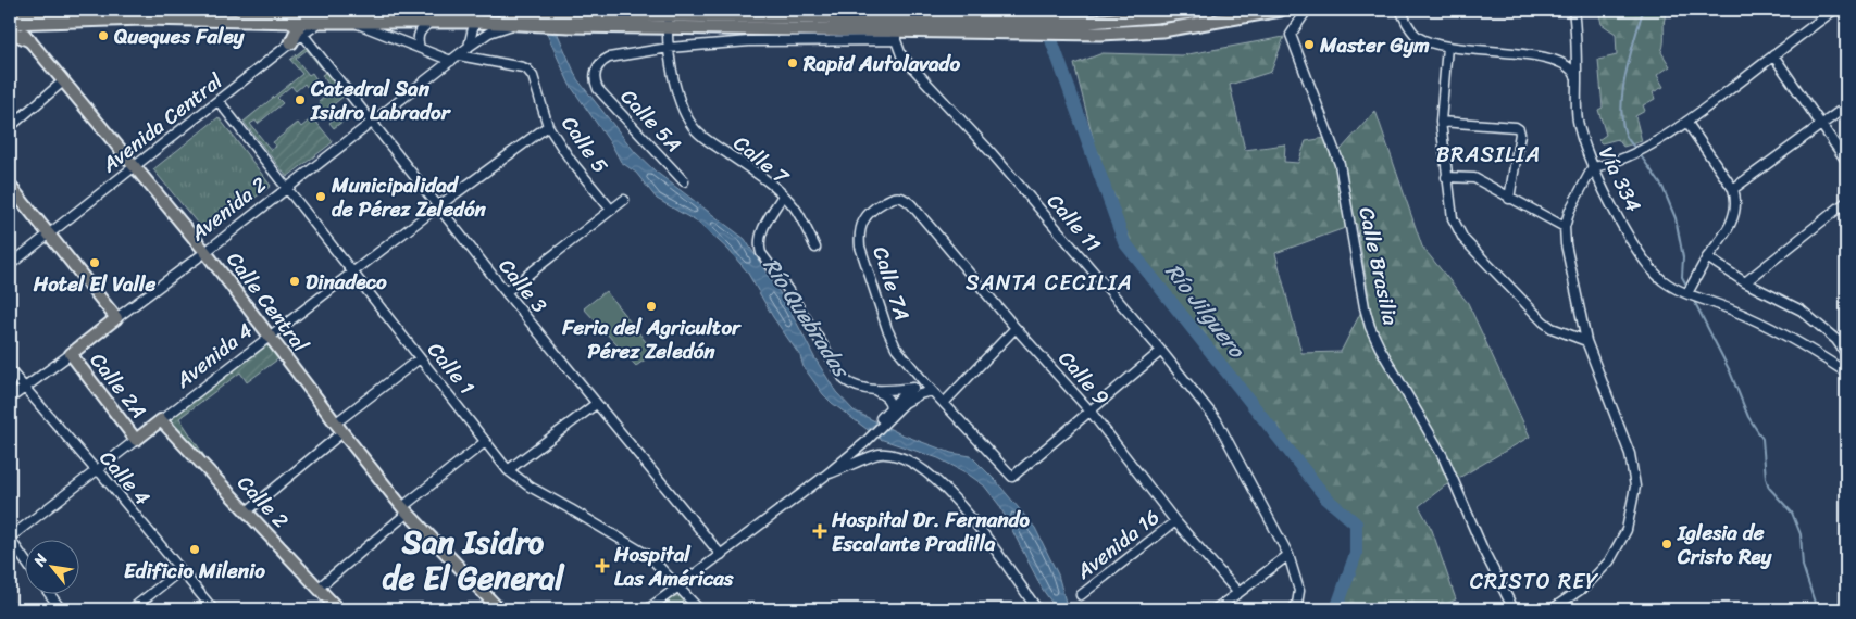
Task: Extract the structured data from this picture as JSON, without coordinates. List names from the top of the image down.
{
  "streets": {
    "main road": [
      "Avenida 2",
      "Calle Central",
      "Avenida 4",
      "Calle 2A",
      "Calle 2"
    ],
    "street": [
      "Calle 5A",
      "Avenida Central",
      "Calle 5",
      "Calle 7",
      "Vía 334",
      "Calle 11",
      "Calle Brasilia",
      "Calle 7A",
      "Calle 3",
      "Calle 1",
      "Calle 9",
      "Calle 4",
      "Avenida 16"
    ]
  },
  "crossings": [
    ["Calle 5A", "Calle 7"],
    ["Avenida Central", "Calle 3"],
    ["Avenida Central", "Calle Central"],
    ["Avenida Central", "Calle 1"],
    ["Calle 5", "Avenida 2"],
    ["Calle 5", "Avenida 4"],
    ["Avenida 2", "Calle 3"],
    ["Avenida 2", "Calle Central"],
    ["Avenida 2", "Calle 1"],
    ["Avenida 2", "Calle 2A"],
    ["Avenida 2", "Calle 4"],
    ["Calle 7A", "Calle 9"],
    ["Calle 3", "Avenida 4"],
    ["Calle Central", "Avenida 4"],
    ["Avenida 4", "Calle 1"],
    ["Avenida 4", "Calle 2A"],
    ["Avenida 4", "Calle 4"],
    ["Avenida 4", "Calle 2"],
    ["Calle 9", "Avenida 16"]
  ],
  "districts": [
    "BRASILIA",
    "SANTA CECILIA",
    "San Isidro de El General",
    "CRISTO REY"
  ],
  "water": ["Río Jilguero", "Río Quebradas"],
  "places": {
    "other": [
      "Queques Faley",
      "Master Gym",
      "Rapid Autolavado",
      "Catedral San Isidro Labrador",
      "Municipalidad de Pérez Zeledón",
      "Hotel El Valle",
      "Dinadeco",
      "Feria del Agricultor Pérez Zeledón",
      "Iglesia de Cristo Rey",
      "Edificio Milenio"
    ],
    "health": ["Hospital Dr. Fernando Escalante Pradilla", "Hospital Las Américas"]
  },
  "north": "top left"
}
